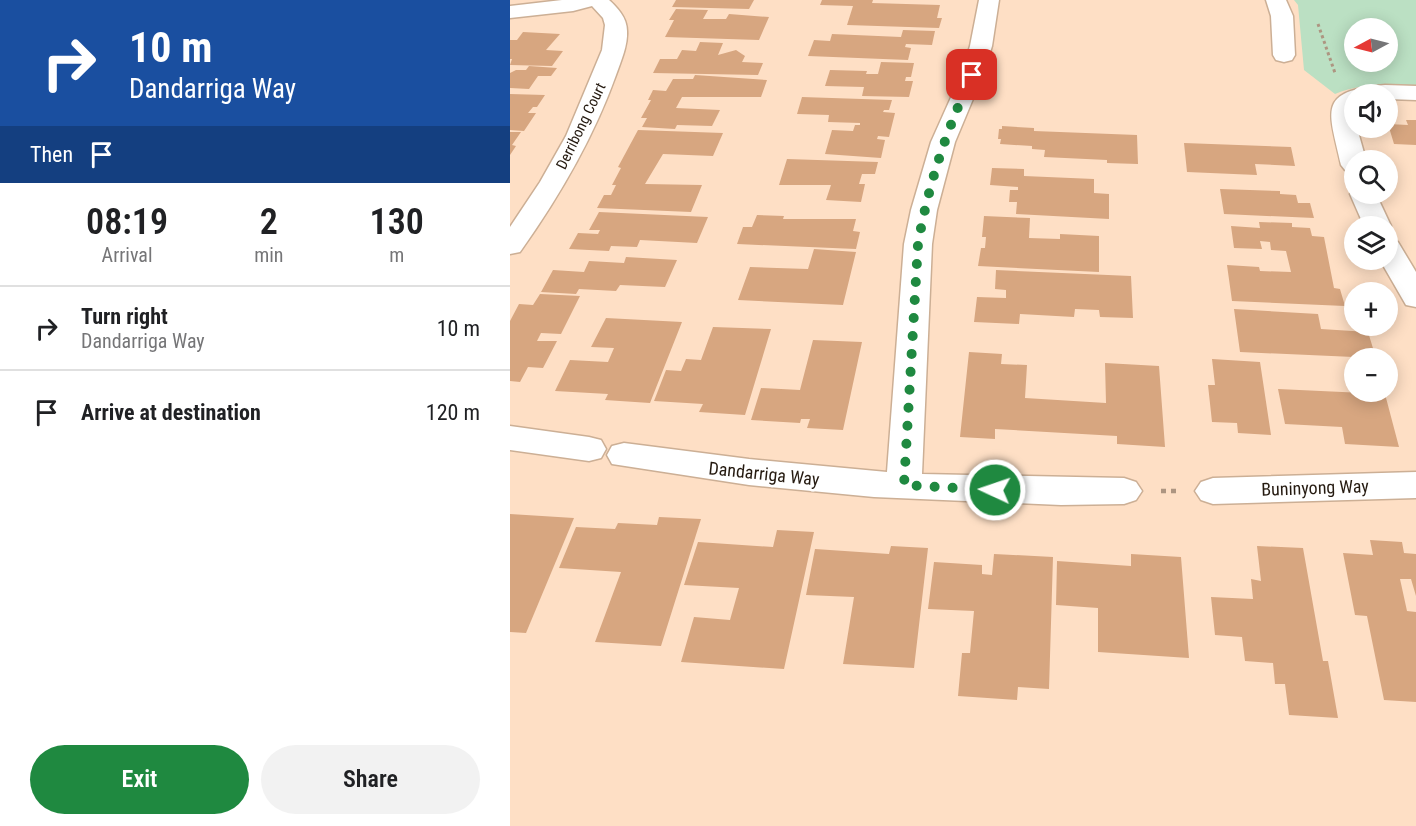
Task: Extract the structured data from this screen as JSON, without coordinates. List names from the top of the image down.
{
  "streets": {
    "street": ["Derribong Court", "Dandarriga Way", "Buninyong Way"]
  },
  "north": "left",
  "page": {
    "turn": ["10 m", "Dandarriga Way"],
    "map_buttons": ["+", "−"],
    "then": "Then",
    "eta": [
      "08:19",
      "Arrival",
      "2",
      "min",
      "130",
      "m"
    ],
    "list": [
      {
        "name": "Turn right",
        "note": "Dandarriga Way",
        "value": "10 m"
      },
      {
        "name": "Arrive at destination",
        "value": "120 m"
      }
    ],
    "buttons": ["Exit", "Share"]
  }
}
